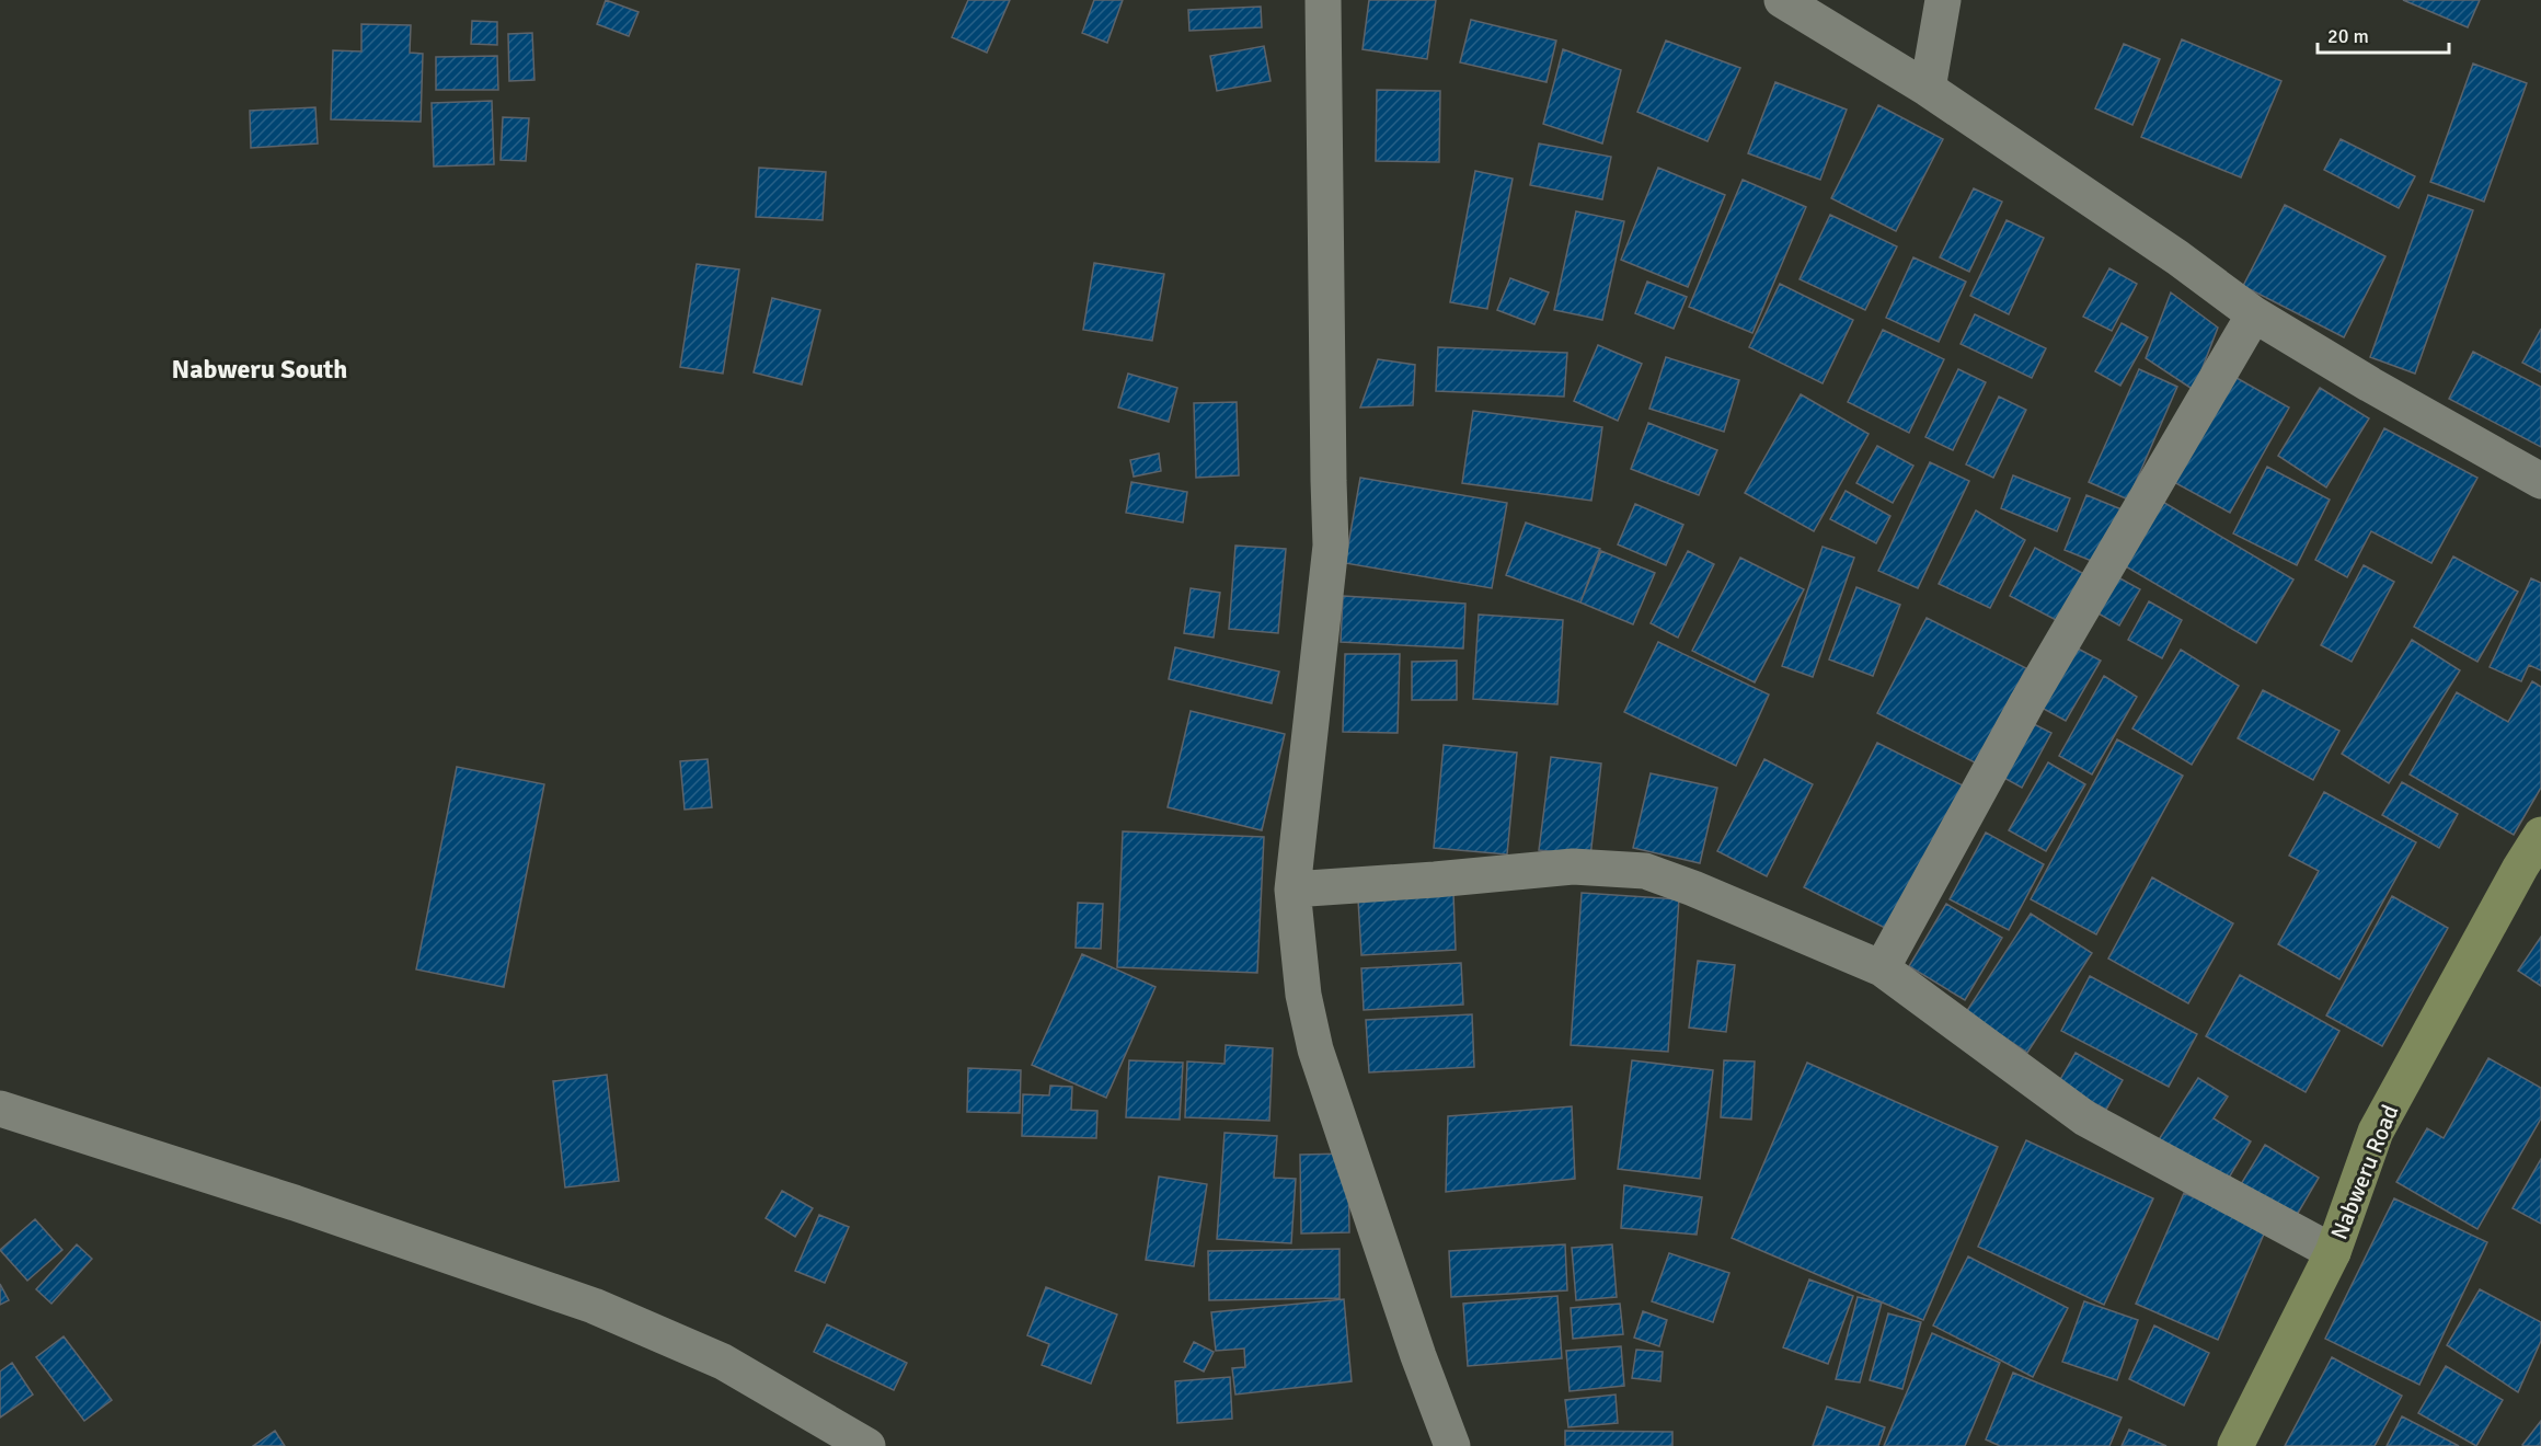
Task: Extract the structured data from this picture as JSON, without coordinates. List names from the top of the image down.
{
  "streets": {
    "main road": ["Nabweru Road"]
  },
  "districts": ["Nabweru South"],
  "scale_bar": "20 m"
}
